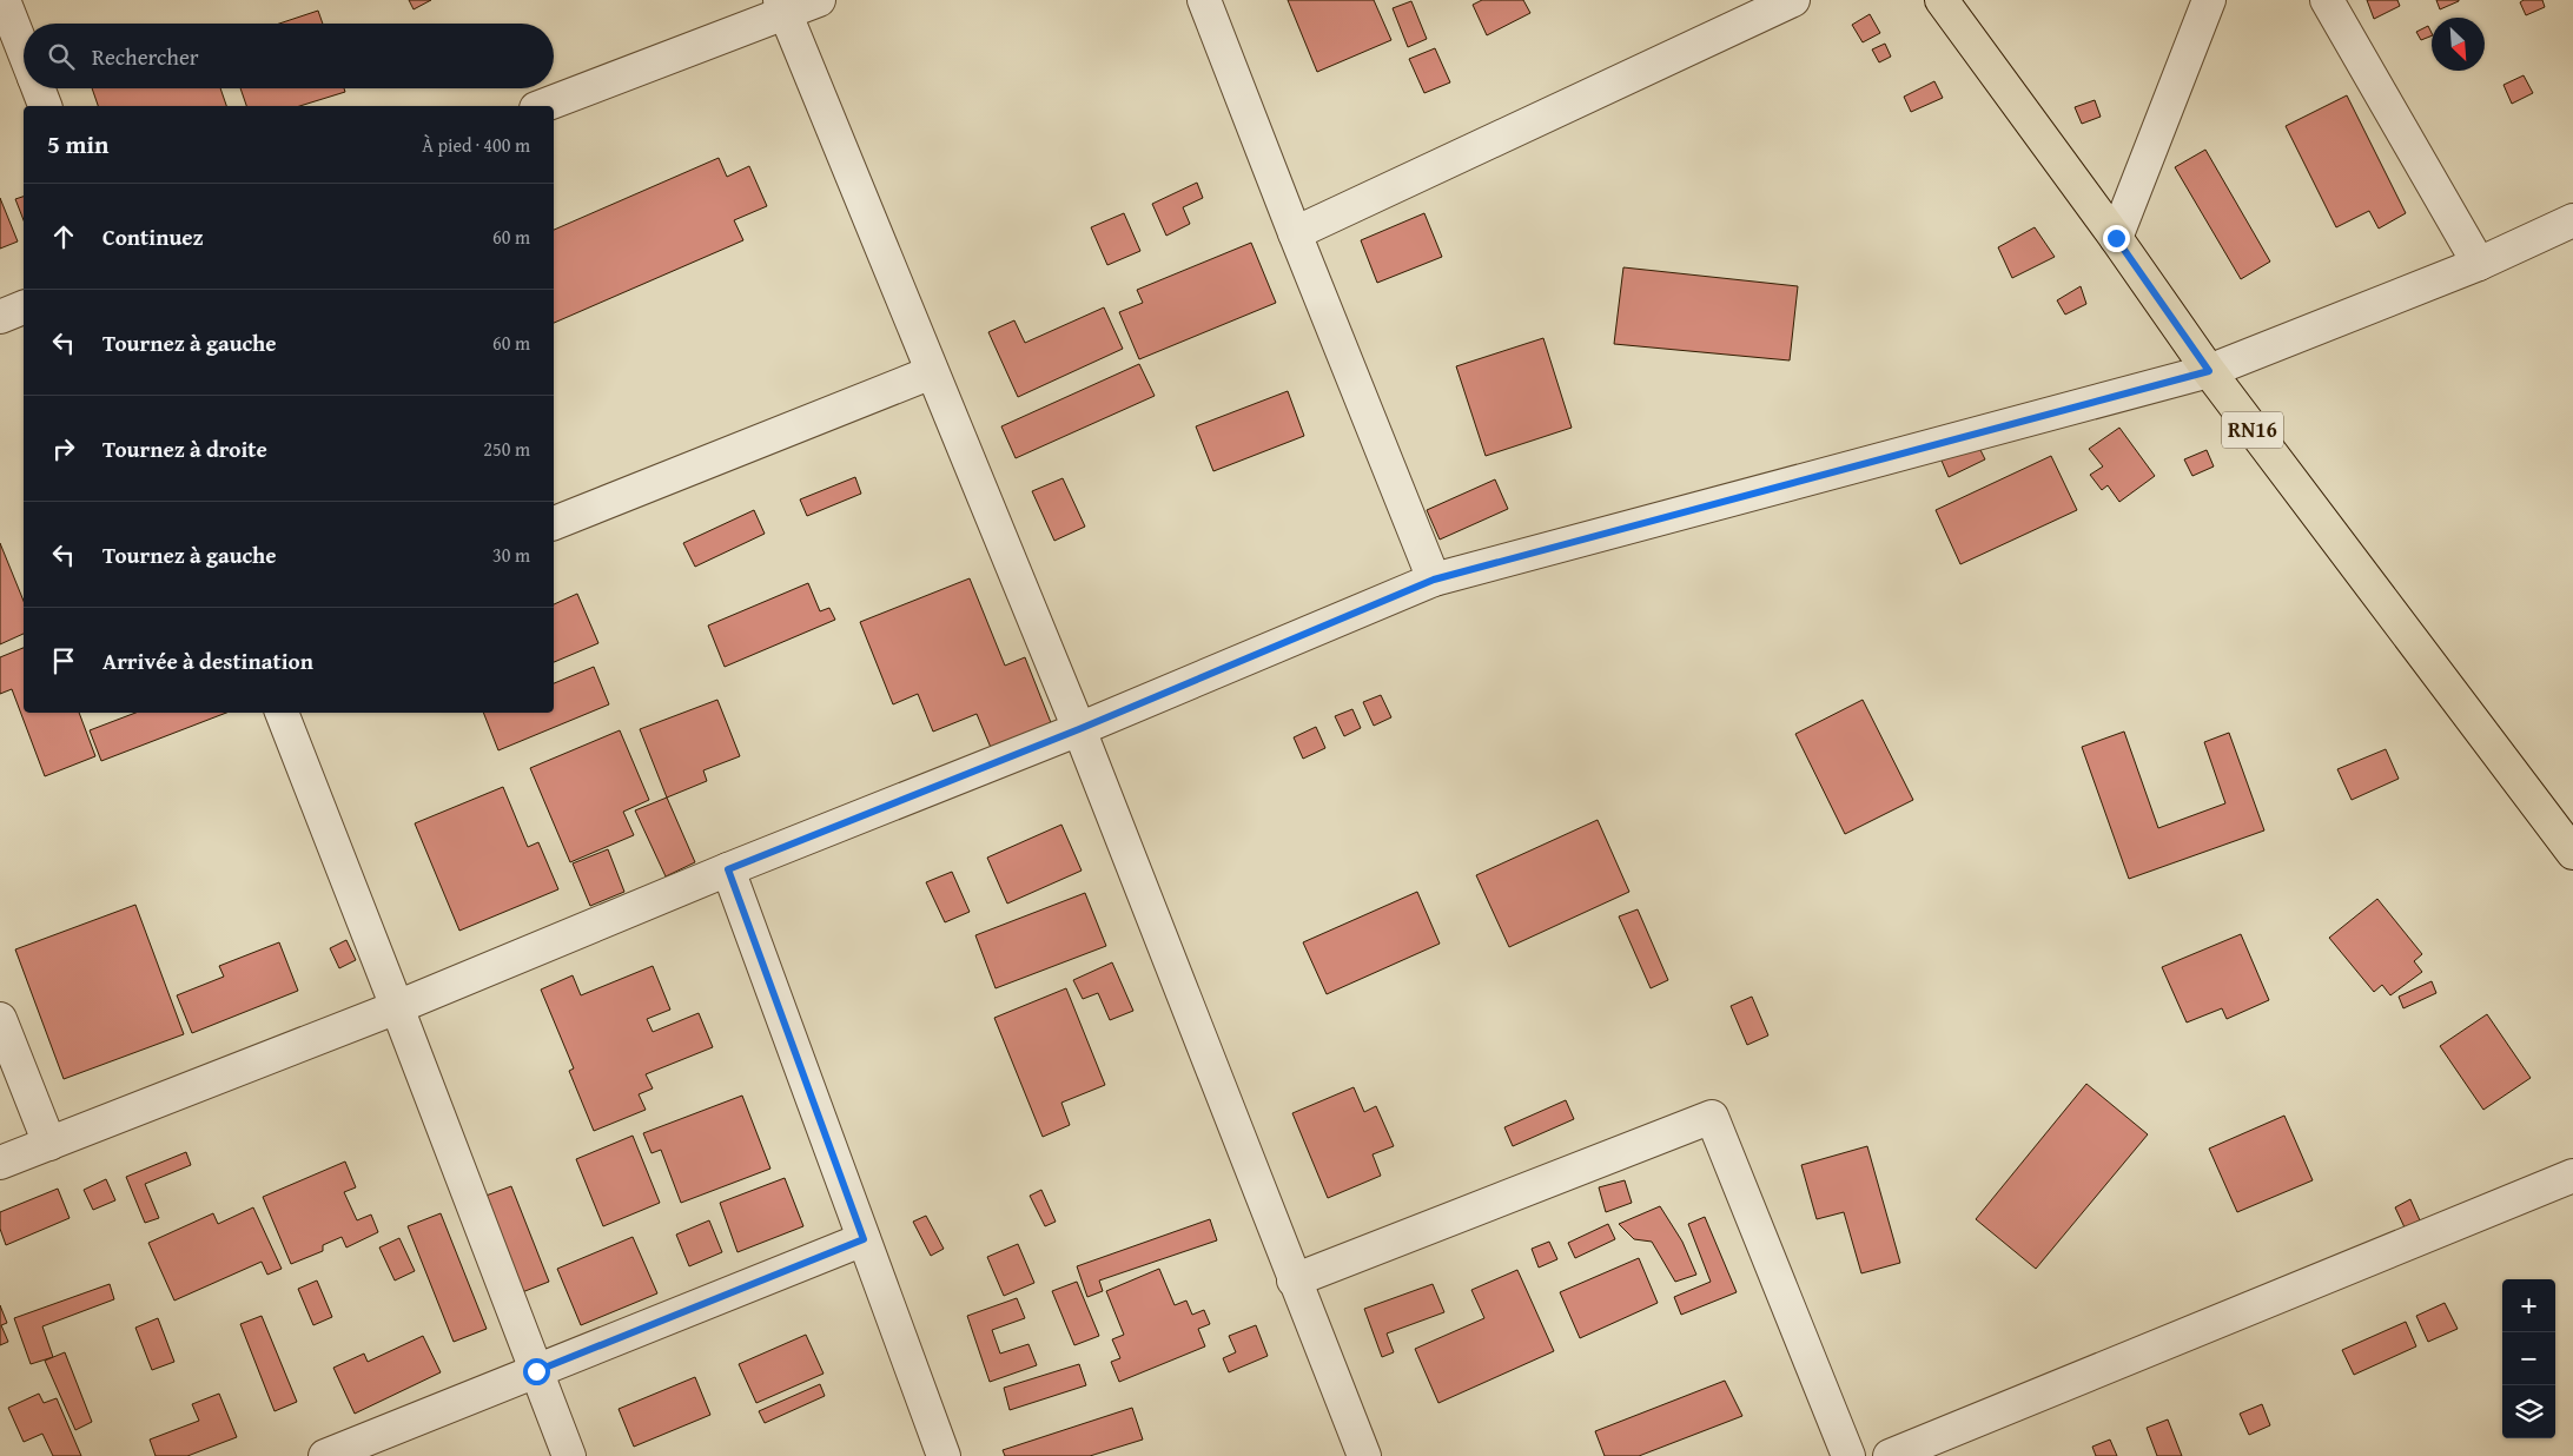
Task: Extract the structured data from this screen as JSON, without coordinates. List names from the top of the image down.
{
  "streets": {
    "main road": ["RN16"]
  },
  "north": "bottom right",
  "page": {
    "search": "Rechercher",
    "heading": ["5 min", "À pied · 400 m"],
    "list": [
      ["Continuez", "60 m"],
      ["Tournez à gauche", "60 m"],
      ["Tournez à droite", "250 m"],
      ["Tournez à gauche", "30 m"],
      "Arrivée à destination"
    ],
    "map_buttons": ["+", "−"]
  }
}
